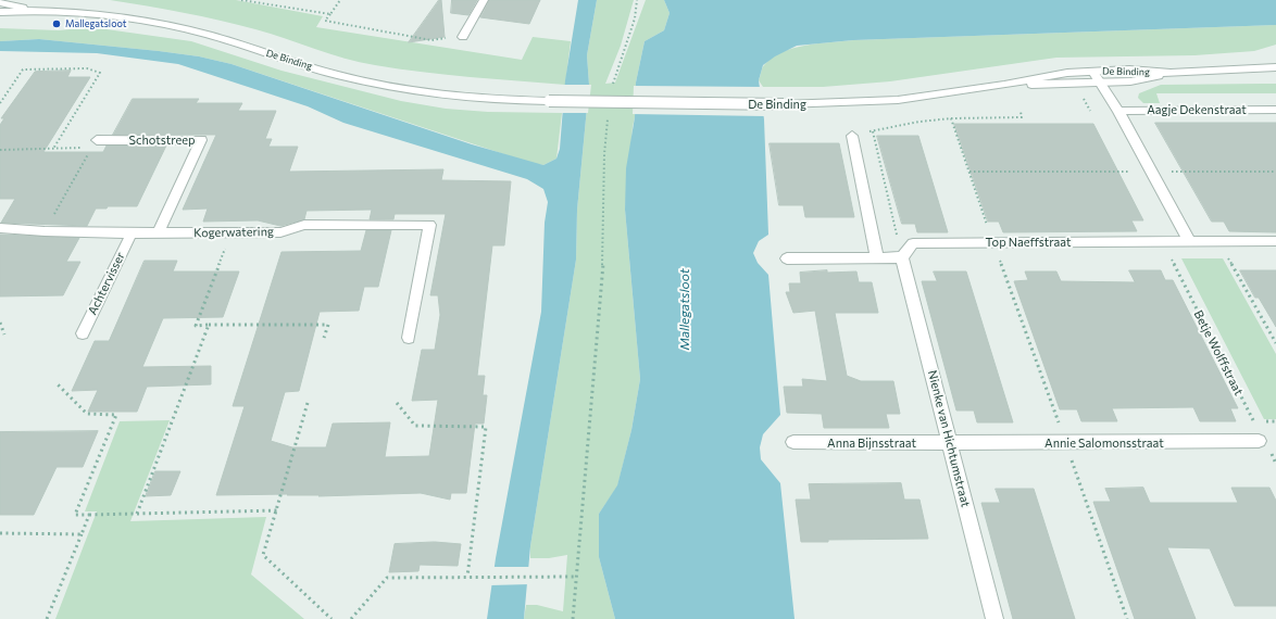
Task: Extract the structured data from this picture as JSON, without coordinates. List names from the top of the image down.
{
  "streets": {
    "street": [
      "De Binding",
      "Aagje Dekenstraat",
      "Schotstreep",
      "Kogerwatering",
      "Top Naeffstraat",
      "Achtervisser",
      "Nienke van Hichtumstraat",
      "Anna Bijnsstraat",
      "Annie Salomonsstraat"
    ],
    "path": ["Betje Wolffstraat"]
  },
  "crossings": [
    ["Schotstreep", "Kogerwatering"],
    ["Kogerwatering", "Achtervisser"],
    ["Top Naeffstraat", "Betje Wolffstraat"],
    ["Top Naeffstraat", "Nienke van Hichtumstraat"],
    ["Nienke van Hichtumstraat", "Anna Bijnsstraat"],
    ["Nienke van Hichtumstraat", "Annie Salomonsstraat"],
    ["Anna Bijnsstraat", "Annie Salomonsstraat"]
  ],
  "water": ["Mallegatsloot"],
  "places": ["Mallegatsloot"]
}
